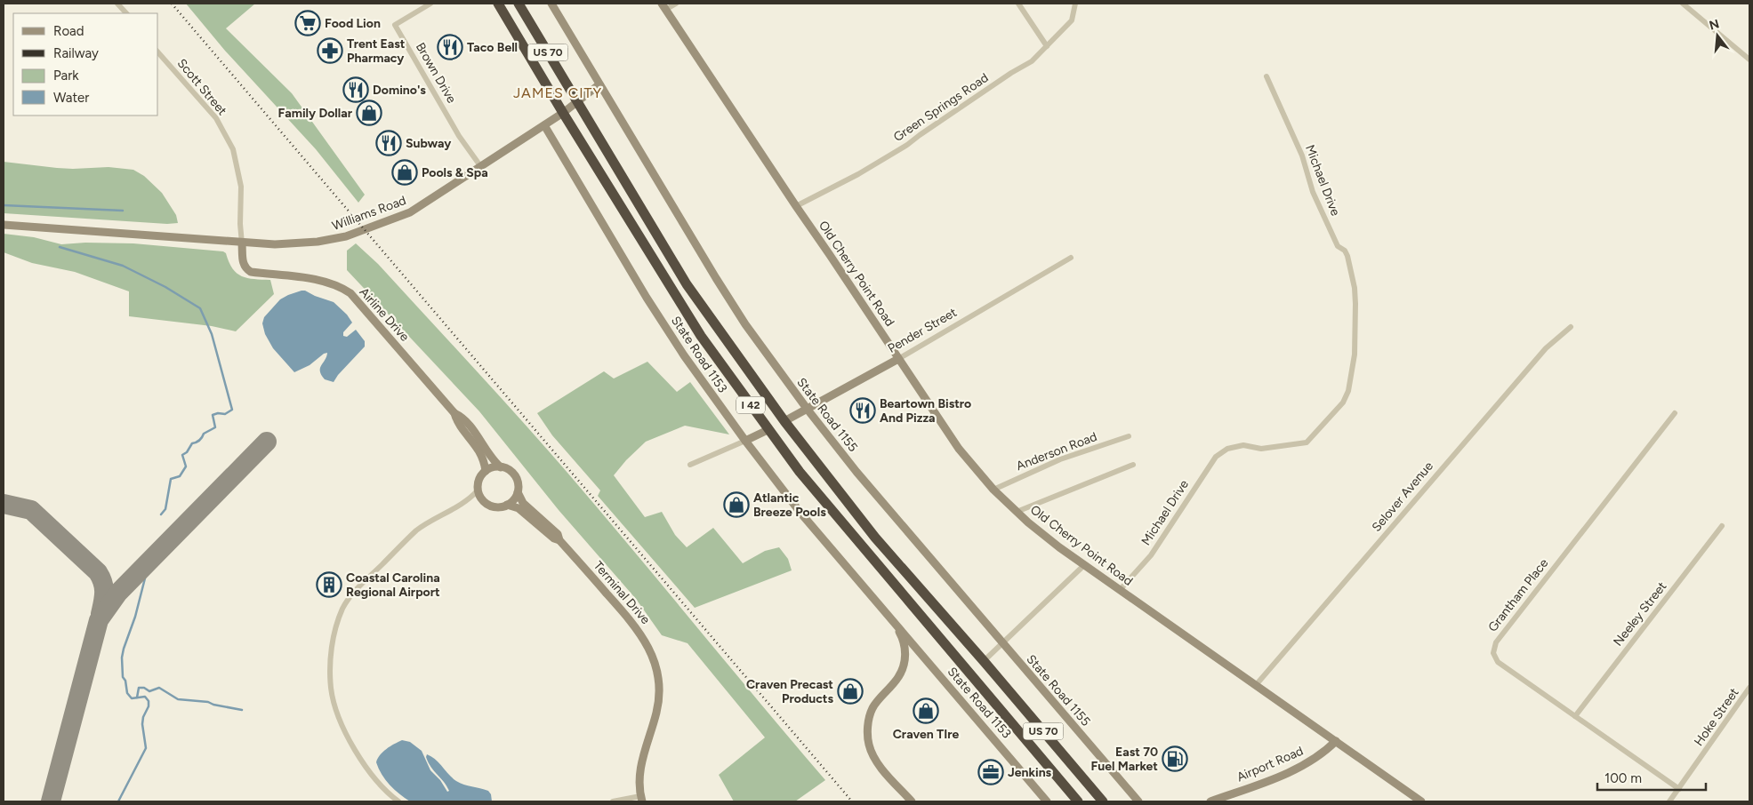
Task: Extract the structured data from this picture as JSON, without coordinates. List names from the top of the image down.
{
  "streets": {
    "highway": ["US 70", "I 42"],
    "street": [
      "Brown Drive",
      "Scott Street",
      "Green Springs Road",
      "Michael Drive",
      "Williams Road",
      "Old Cherry Point Road",
      "Airline Drive",
      "Pender Street",
      "State Road 1153",
      "State Road 1155",
      "Anderson Road",
      "Selover Avenue",
      "Terminal Drive",
      "Grantham Place",
      "Neeley Street",
      "Hoke Street",
      "Airport Road"
    ]
  },
  "crossings": [
    ["US 70", "Williams Road"],
    ["US 70", "Pender Street"],
    ["Brown Drive", "Williams Road"],
    ["Scott Street", "Williams Road"],
    ["Scott Street", "Airline Drive"],
    ["Green Springs Road", "Old Cherry Point Road"],
    ["Michael Drive", "Old Cherry Point Road"],
    ["Williams Road", "Airline Drive"],
    ["Williams Road", "State Road 1153"],
    ["Williams Road", "I 42"],
    ["Williams Road", "State Road 1155"],
    ["Old Cherry Point Road", "Pender Street"],
    ["Old Cherry Point Road", "Anderson Road"],
    ["Old Cherry Point Road", "Selover Avenue"],
    ["Old Cherry Point Road", "Airport Road"],
    ["Airline Drive", "Terminal Drive"],
    ["Pender Street", "State Road 1155"],
    ["Grantham Place", "Neeley Street"],
    ["Grantham Place", "Hoke Street"]
  ],
  "districts": ["JAMES CITY"],
  "places": {
    "supermarket": ["Food Lion"],
    "restaurant": [
      "Taco Bell",
      "Domino's",
      "Subway",
      "Beartown Bistro And Pizza"
    ],
    "pharmacy": ["Trent East Pharmacy"],
    "shop": [
      "Family Dollar",
      "Pools & Spa",
      "Atlantic Breeze Pools",
      "Craven Precast Products",
      "Craven TIre"
    ],
    "building": ["Coastal Carolina Regional Airport"],
    "fuel station": ["East 70 Fuel Market"],
    "office": ["Jenkins"]
  },
  "legend": [
    "Road",
    "Railway",
    "Park",
    "Water"
  ],
  "scale_bar": "100 m",
  "north": "top"
}
